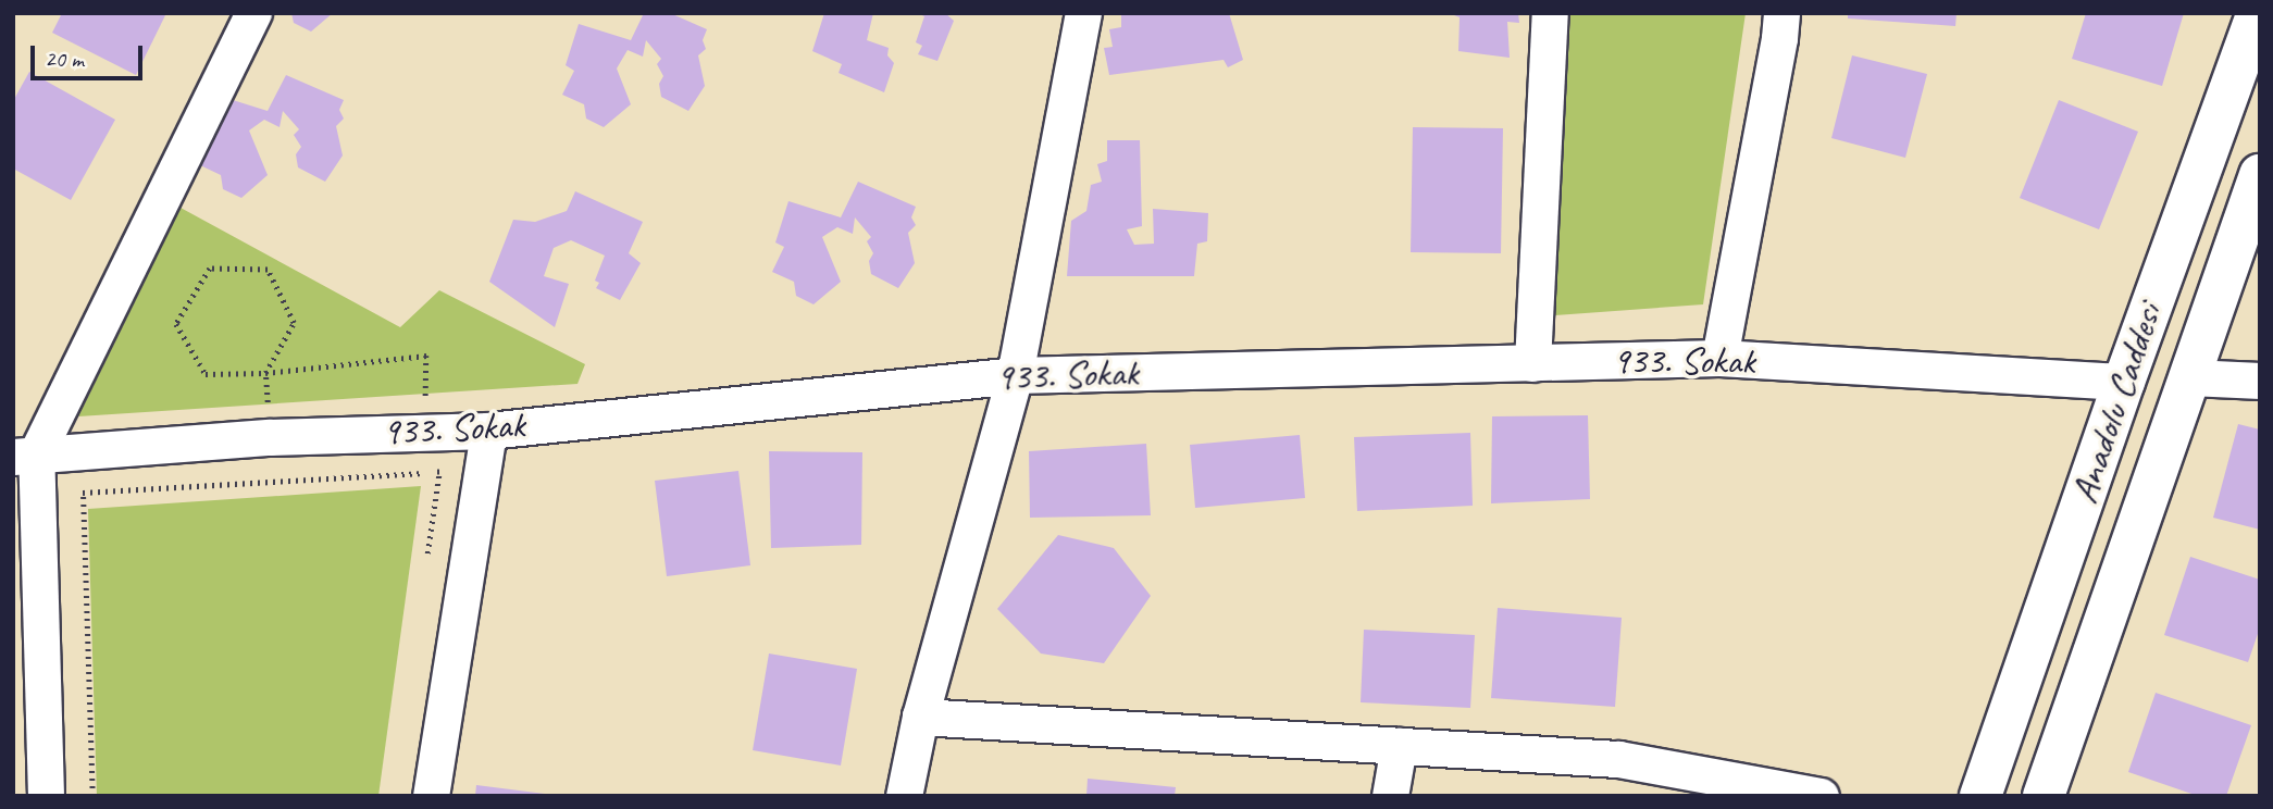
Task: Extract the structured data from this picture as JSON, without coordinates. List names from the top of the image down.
{
  "streets": {
    "main road": ["Anadolu Caddesi"],
    "street": ["933. Sokak"]
  },
  "crossings": [
    ["933. Sokak", "Anadolu Caddesi"]
  ],
  "scale_bar": "20 m"
}
